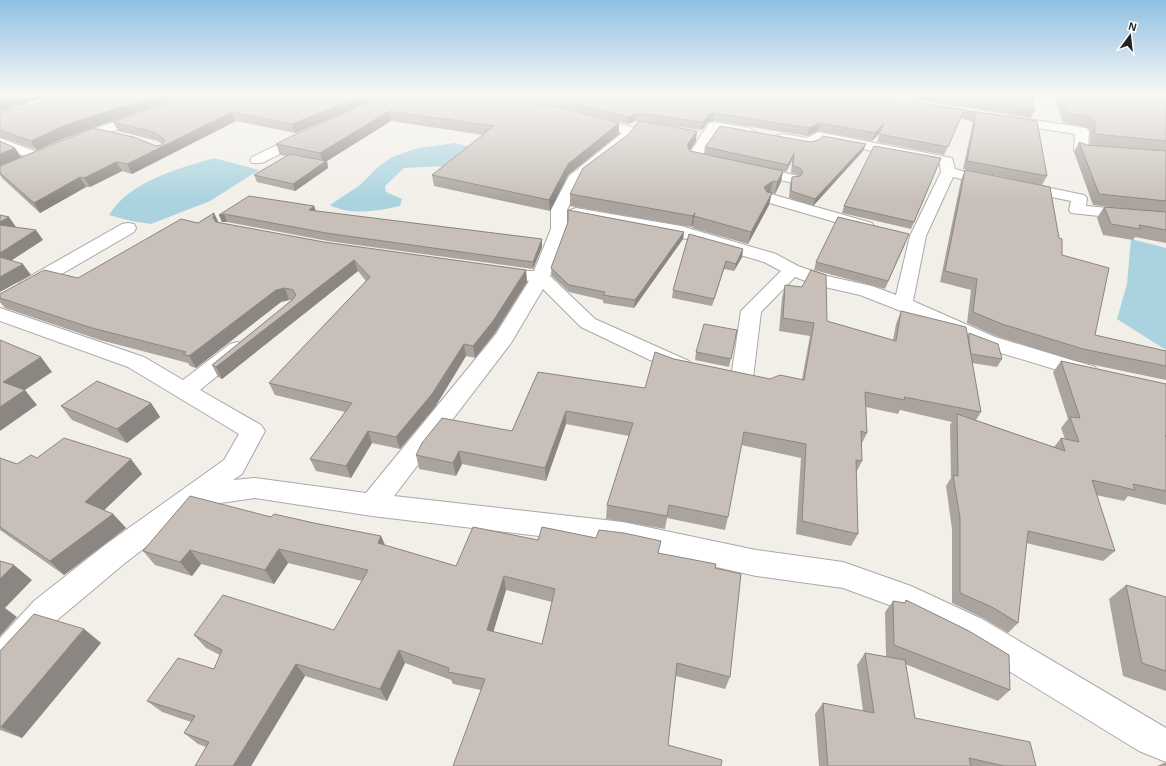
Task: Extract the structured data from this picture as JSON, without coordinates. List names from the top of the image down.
{
  "north": "top"
}
